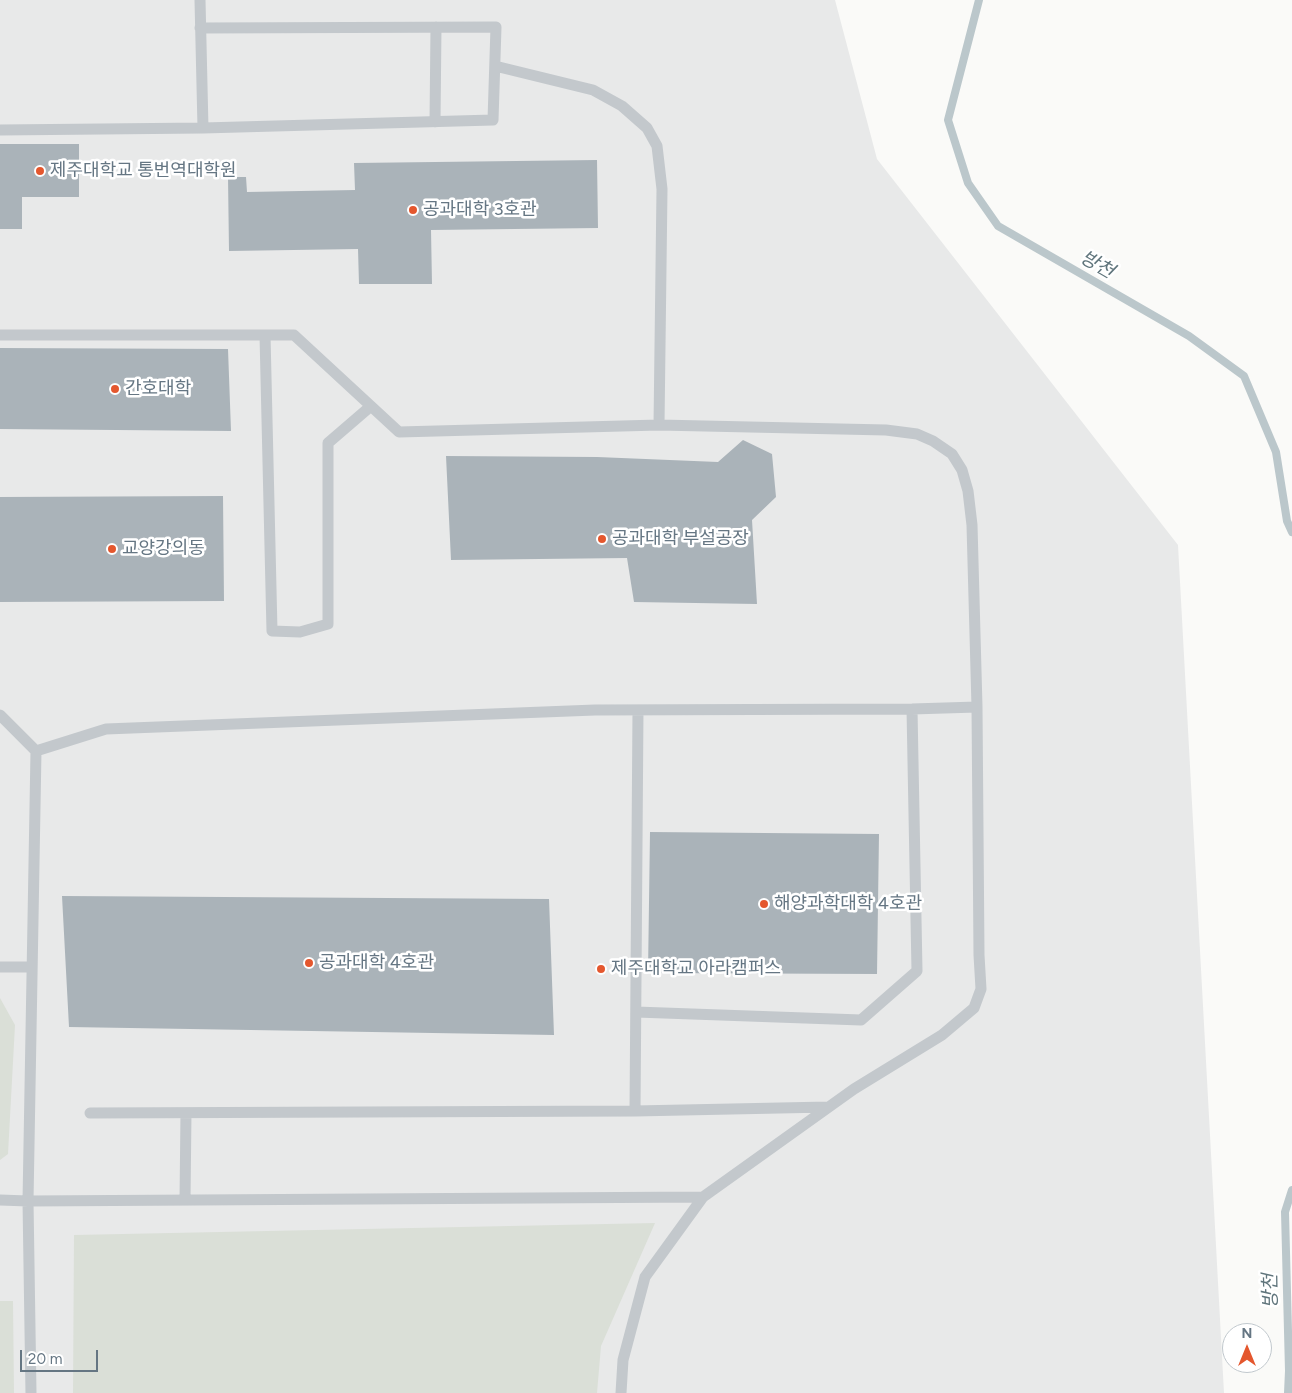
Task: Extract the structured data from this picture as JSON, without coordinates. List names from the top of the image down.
{
  "water": ["방천"],
  "places": [
    "제주대학교 통번역대학원",
    "공과대학 3호관",
    "간호대학",
    "공과대학 부설공장",
    "교양강의동",
    "해양과학대학 4호관",
    "공과대학 4호관",
    "제주대학교 아라캠퍼스"
  ],
  "scale_bar": "20 m",
  "north": "top"
}
